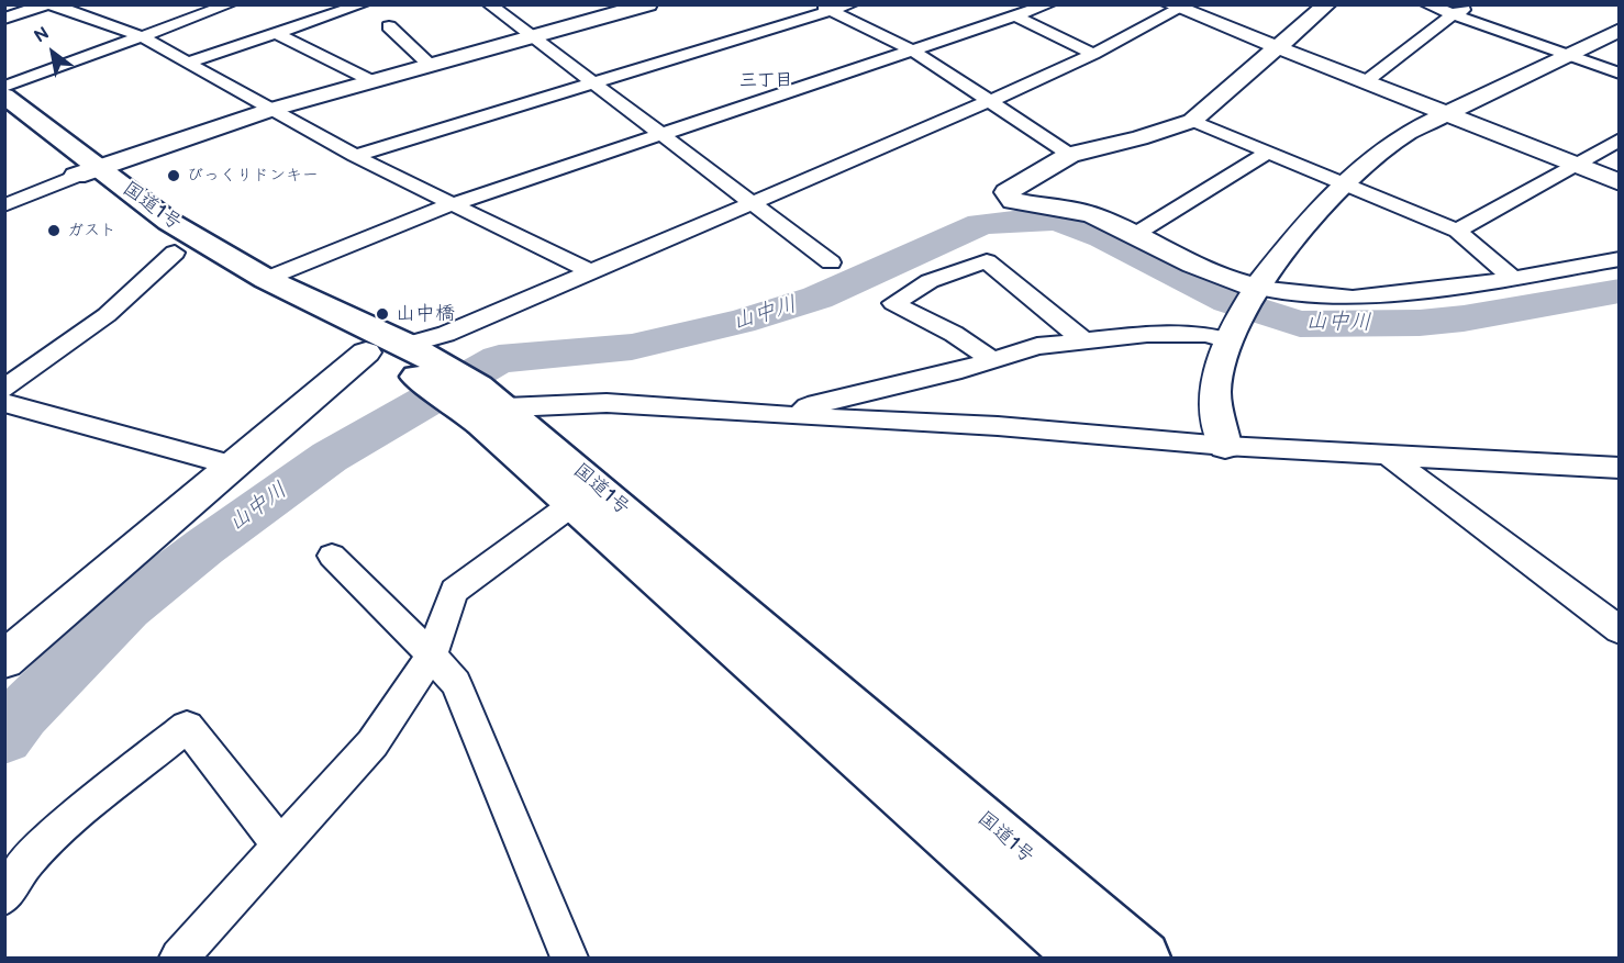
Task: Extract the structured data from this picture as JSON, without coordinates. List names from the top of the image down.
{
  "streets": {
    "highway": ["国道1号"]
  },
  "districts": ["三丁目"],
  "water": ["山中川"],
  "places": ["びっくりドンキー", "ガスト", "山中橋"],
  "north": "top left"
}
